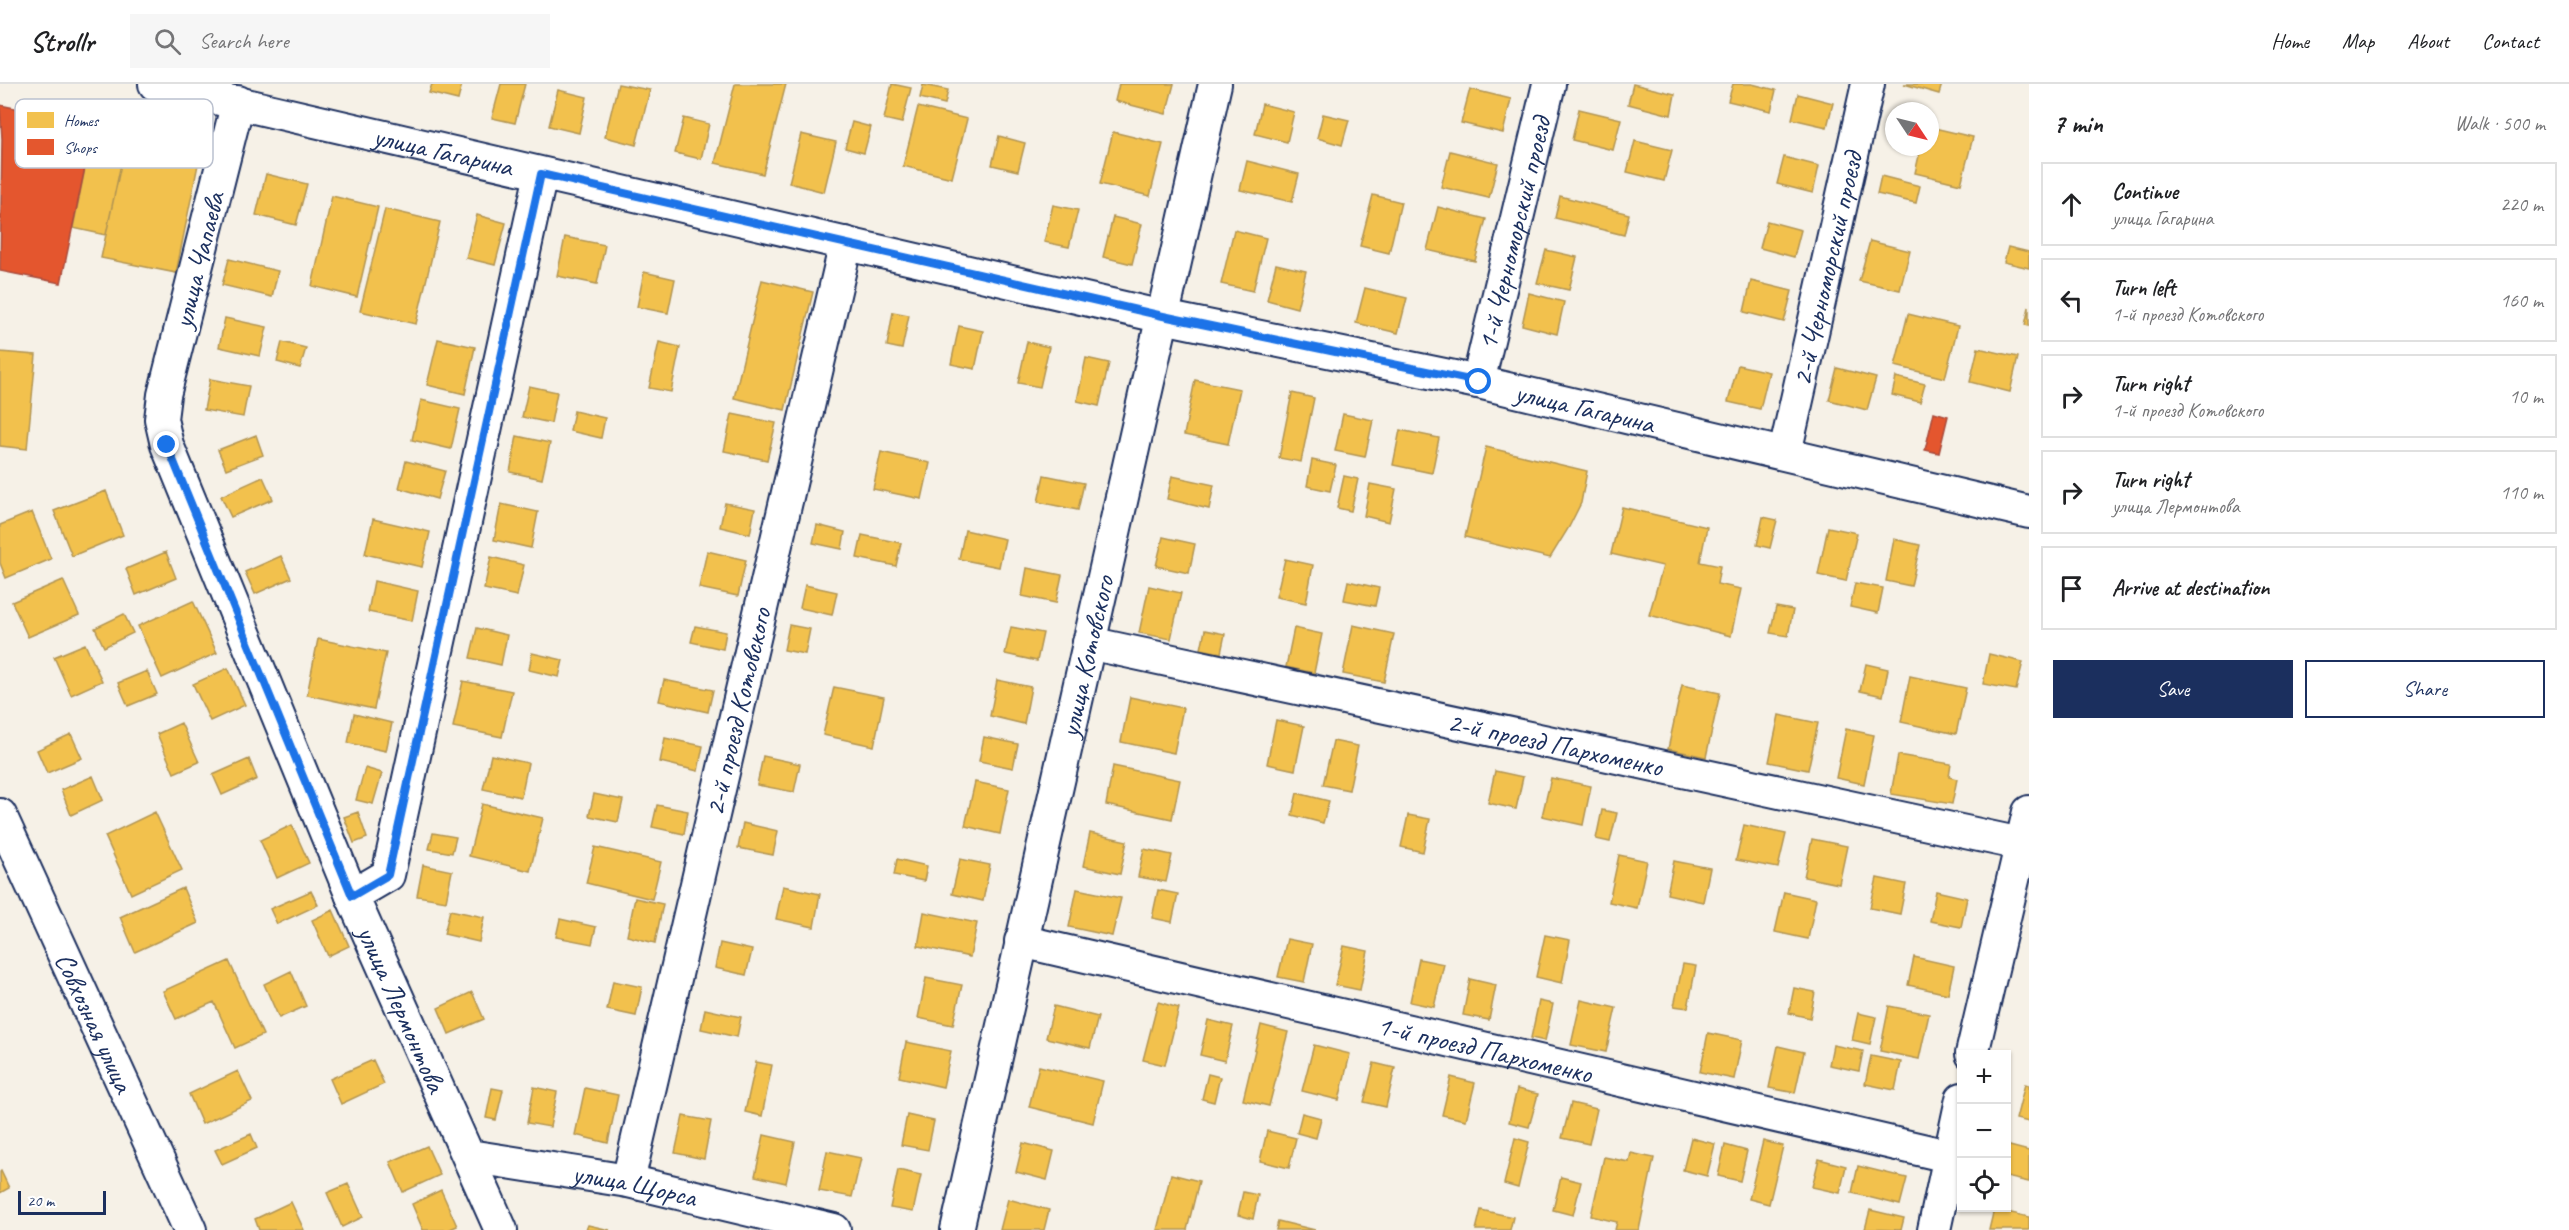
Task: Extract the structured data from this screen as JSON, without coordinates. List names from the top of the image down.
{
  "streets": {
    "street": [
      "улица Гагарина",
      "1-й Черноморский проезд",
      "улица Чапаева",
      "2-й Черноморский проезд",
      "улица Котовского",
      "2-й проезд Котовского",
      "2-й проезд Пархоменко",
      "улица Лермонтова",
      "Совхозная улица",
      "1-й проезд Пархоменко",
      "улица Щорса"
    ]
  },
  "crossings": [
    ["улица Гагарина", "1-й Черноморский проезд"],
    ["улица Гагарина", "улица Чапаева"],
    ["улица Гагарина", "2-й Черноморский проезд"],
    ["улица Гагарина", "улица Котовского"],
    ["улица Гагарина", "2-й проезд Котовского"],
    ["улица Чапаева", "улица Лермонтова"],
    ["улица Котовского", "2-й проезд Пархоменко"],
    ["улица Котовского", "1-й проезд Пархоменко"],
    ["2-й проезд Котовского", "улица Щорса"],
    ["улица Лермонтова", "улица Щорса"]
  ],
  "legend": ["Homes", "Shops"],
  "scale_bar": "20 m",
  "north": "bottom right",
  "page": {
    "header": "Strollr",
    "search": "Search here",
    "nav": [
      "Home",
      "Map",
      "About",
      "Contact"
    ],
    "heading": ["7 min", "Walk · 500 m"],
    "list": [
      ["Continue", "улица Гагарина", "220 m"],
      ["Turn left", "1-й проезд Котовского", "160 m"],
      ["Turn right", "1-й проезд Котовского", "10 m"],
      ["Turn right", "улица Лермонтова", "110 m"],
      "Arrive at destination"
    ],
    "buttons": ["Save", "Share"],
    "map_buttons": ["+", "−"],
    "scale": "20 m"
  }
}
